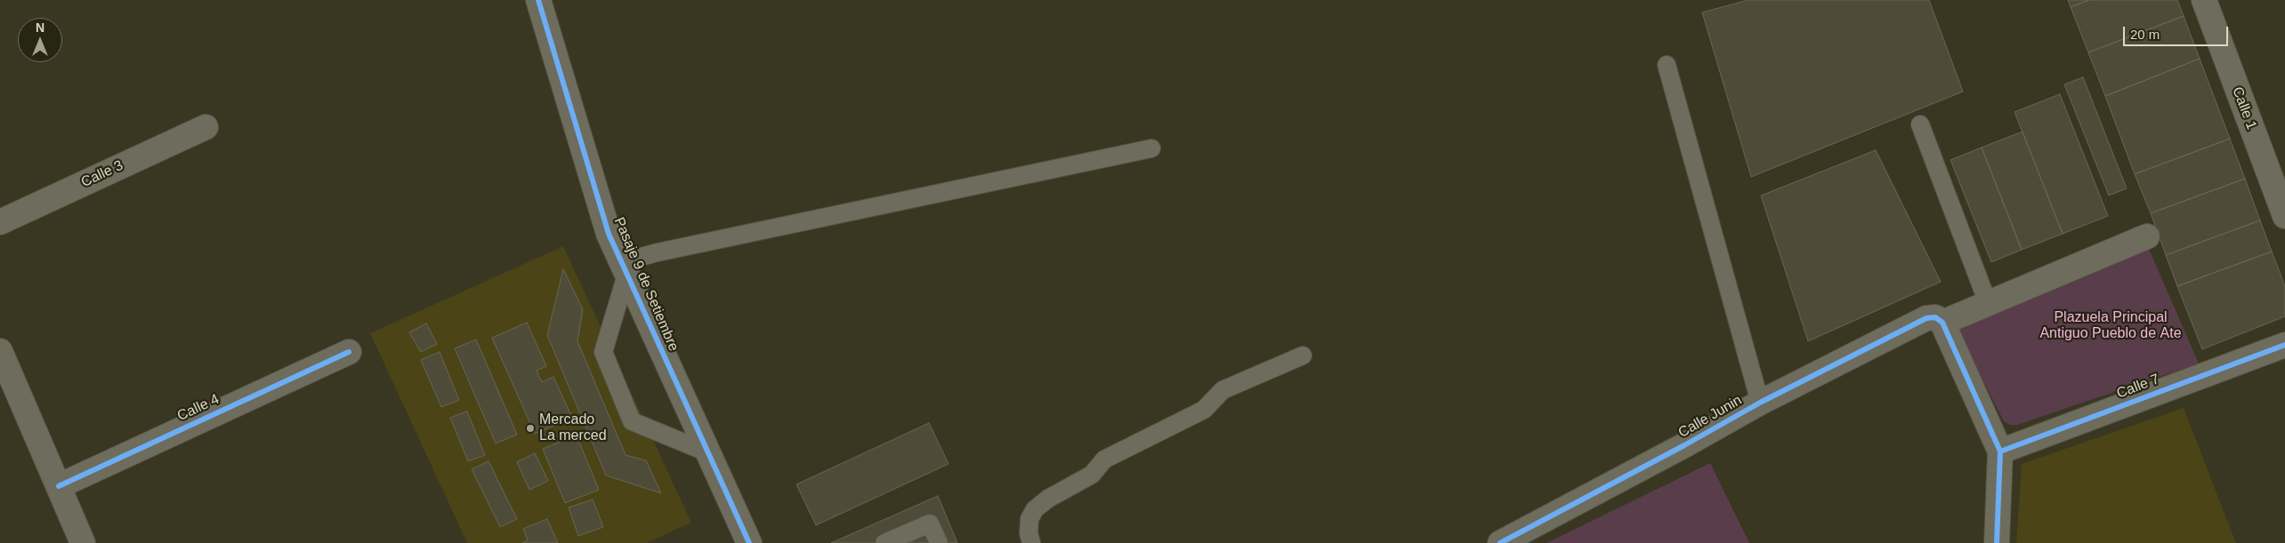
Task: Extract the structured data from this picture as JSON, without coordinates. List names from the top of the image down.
{
  "streets": {
    "street": [
      "Calle 1",
      "Calle 3",
      "Pasaje 9 de Setiembre",
      "Calle 7",
      "Calle 4",
      "Calle Junin"
    ]
  },
  "parks": ["Plazuela Principal Antiguo Pueblo de Ate"],
  "places": ["Mercado La merced"],
  "scale_bar": "20 m",
  "north": "top"
}
